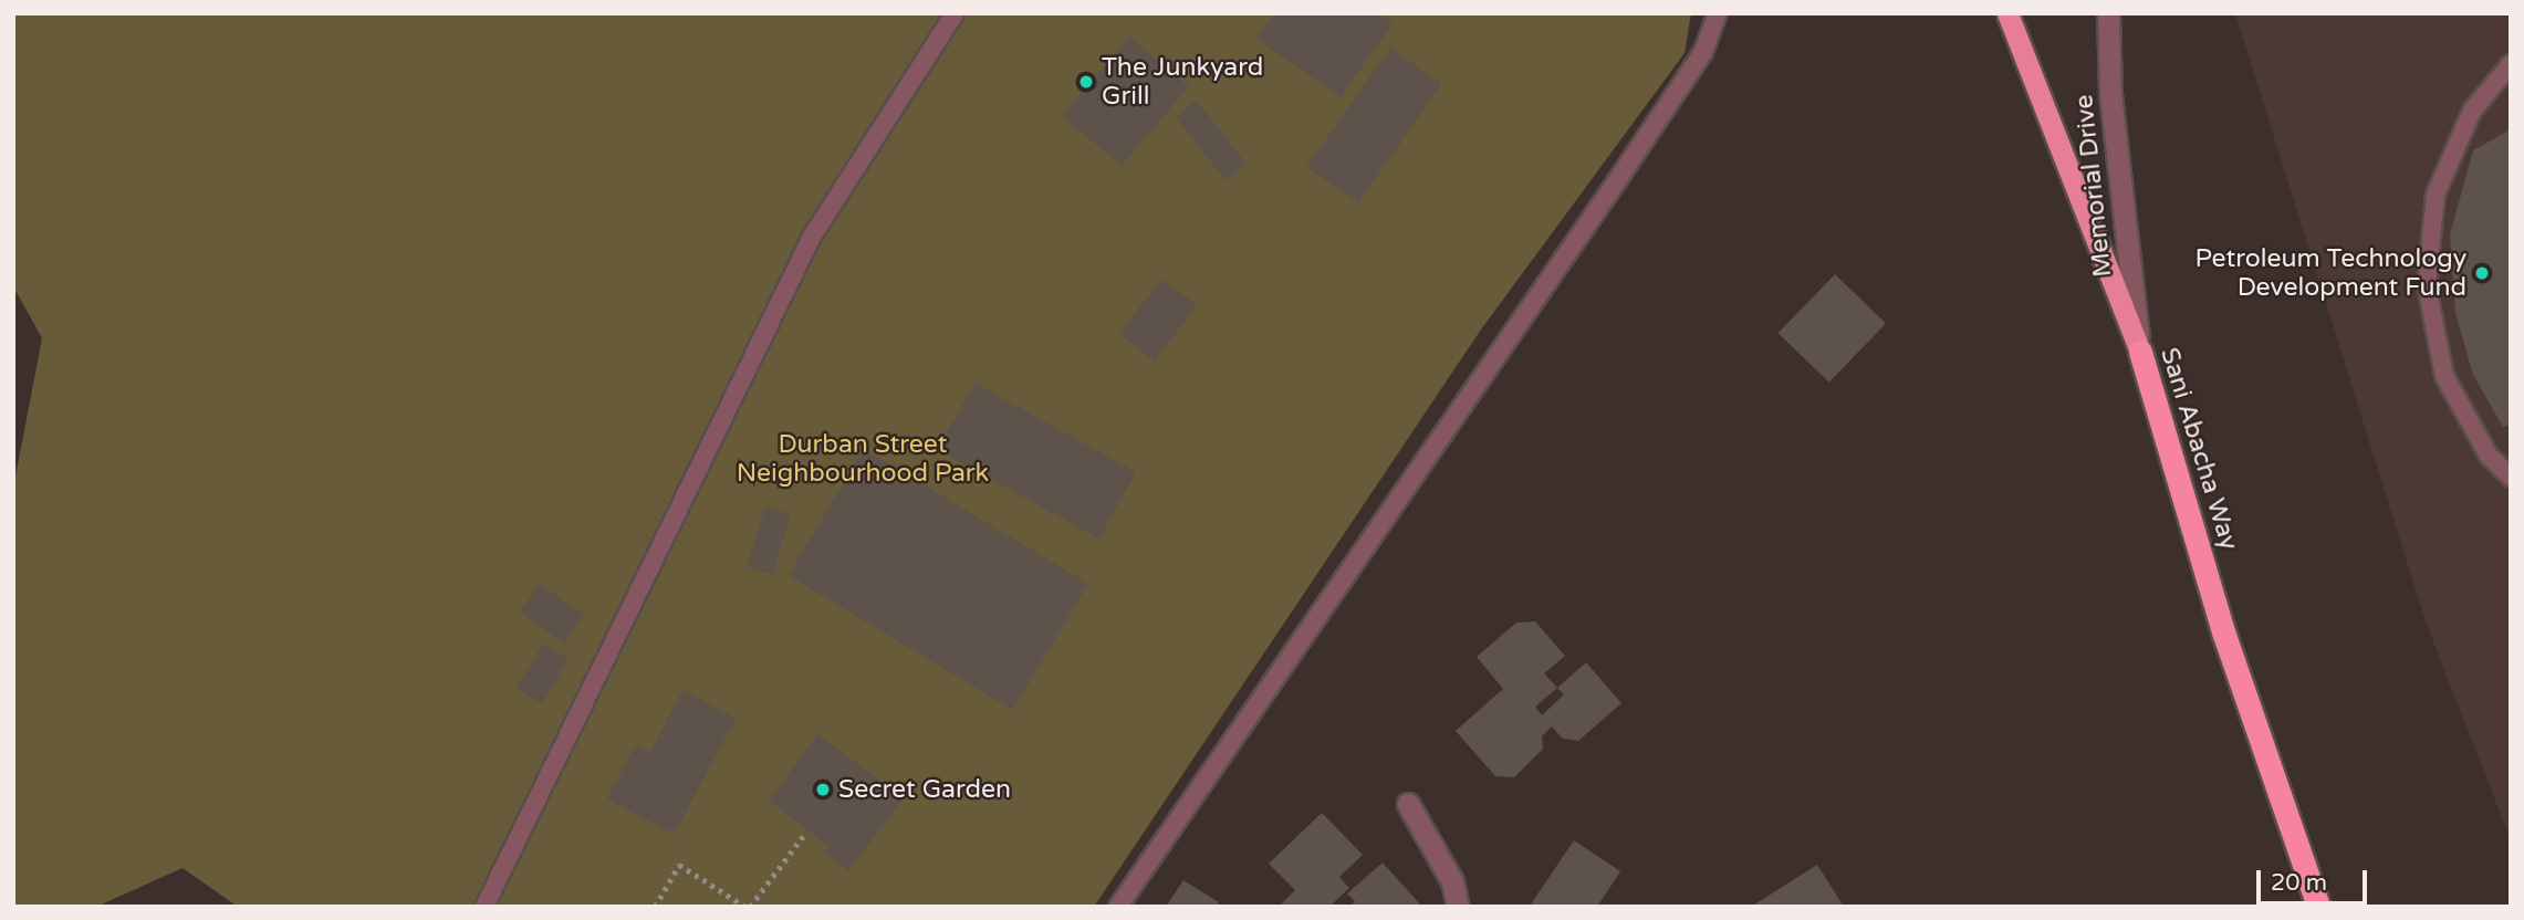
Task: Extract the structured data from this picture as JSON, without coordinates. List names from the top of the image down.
{
  "streets": {
    "highway": ["Sani Abacha Way"],
    "street": ["Memorial Drive"]
  },
  "crossings": [
    ["Memorial Drive", "Sani Abacha Way"]
  ],
  "parks": ["Durban Street Neighbourhood Park"],
  "places": ["The Junkyard Grill", "Petroleum Technology Development Fund", "Secret Garden"],
  "scale_bar": "20 m"
}
